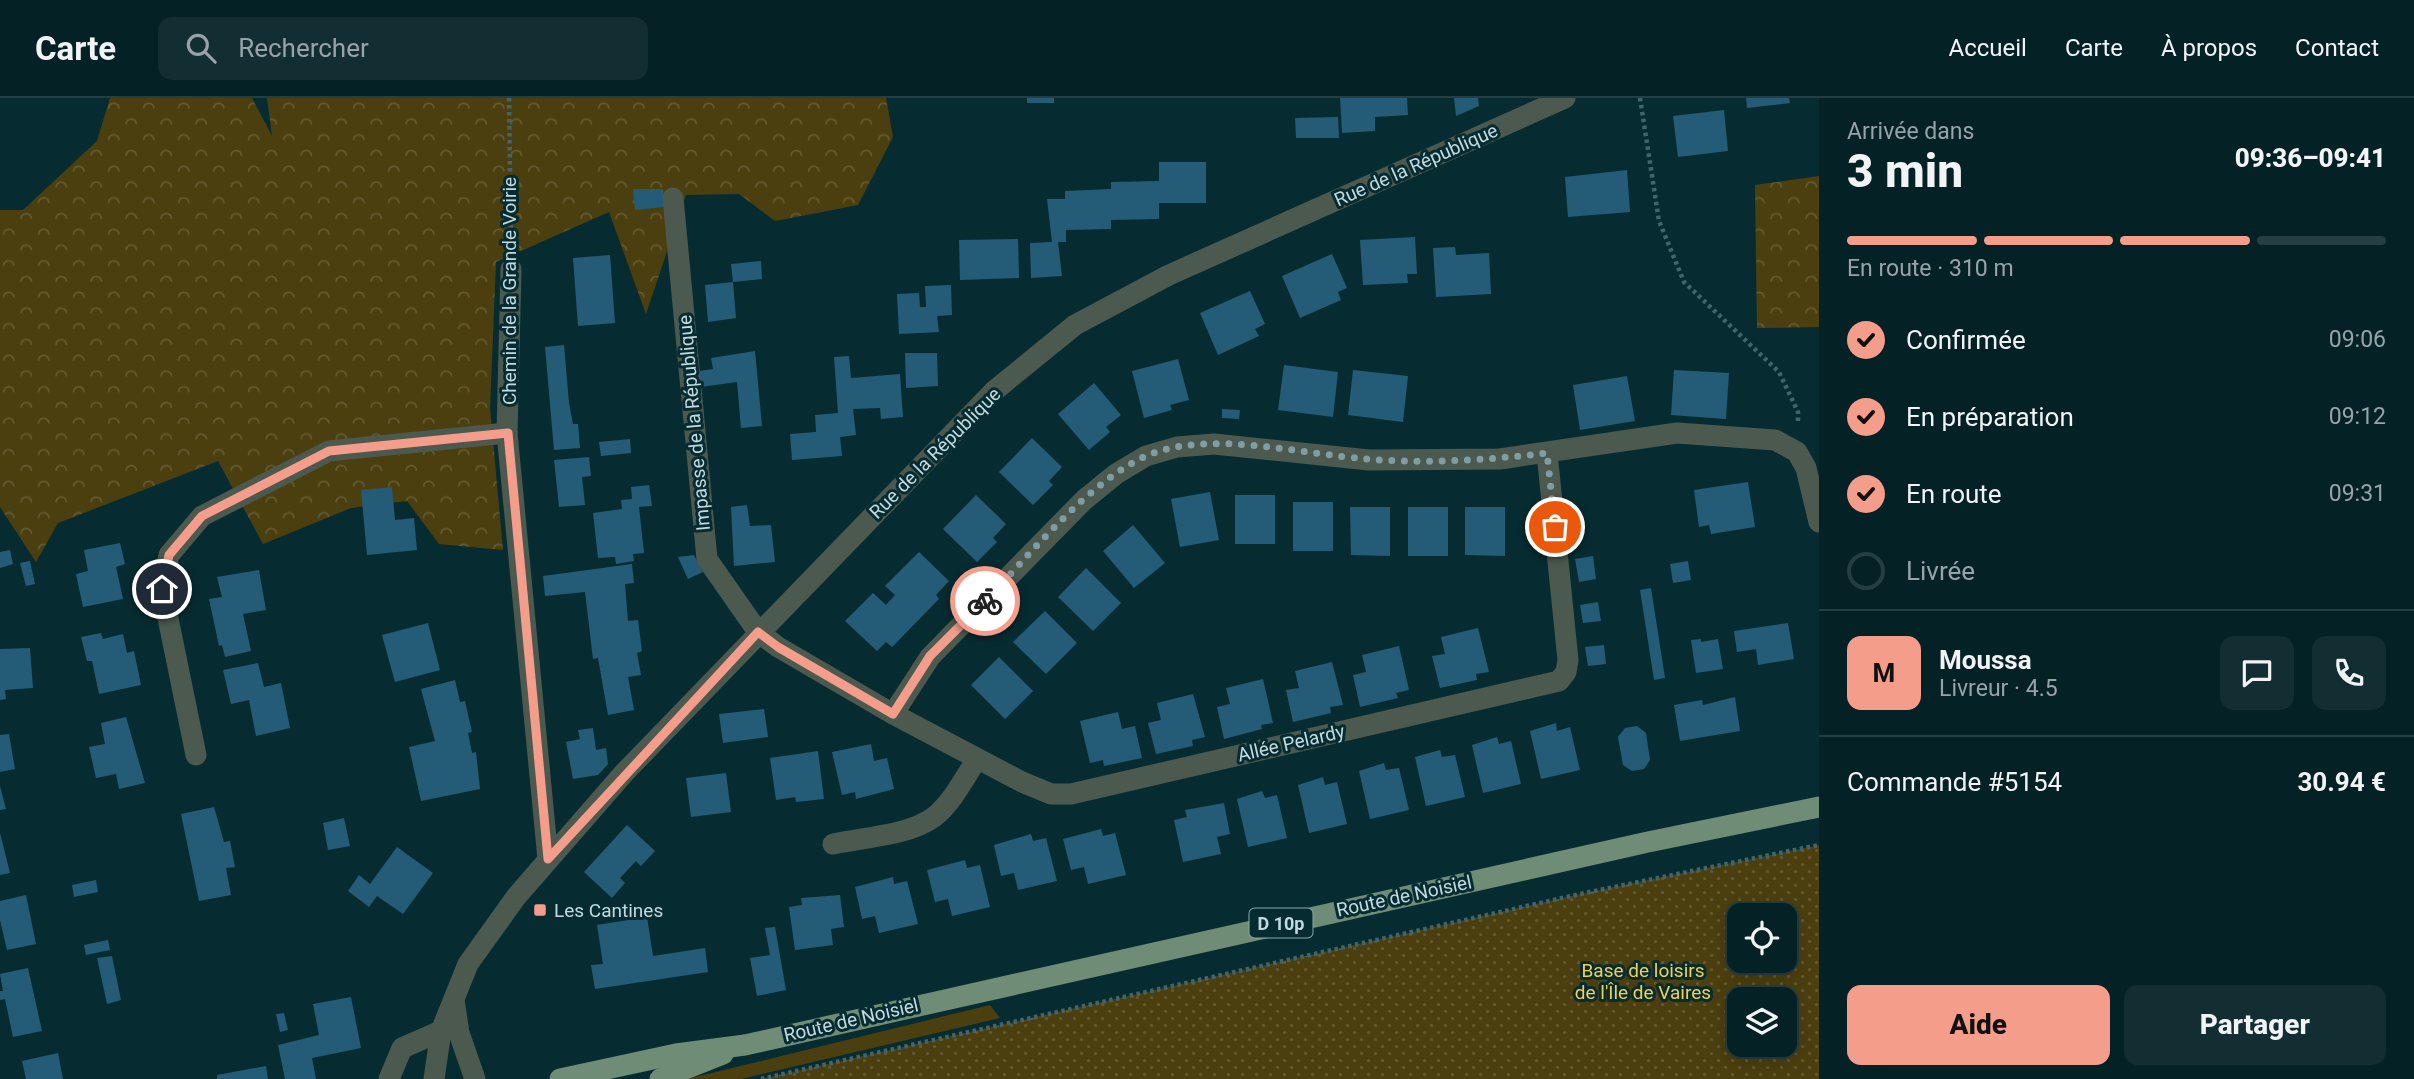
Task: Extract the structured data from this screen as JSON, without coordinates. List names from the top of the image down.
{
  "streets": {
    "main road": ["Route de Noisiel", "D 10p"],
    "street": [
      "Rue de la République",
      "Chemin de la Grande Voirie",
      "Impasse de la République",
      "Allée Pelardy"
    ]
  },
  "crossings": [
    ["Rue de la République", "Chemin de la Grande Voirie"],
    ["Rue de la République", "Impasse de la République"]
  ],
  "parks": ["Base de loisirs de l'Île de Vaires"],
  "places": {
    "transit": ["Les Cantines"]
  },
  "page": {
    "header": "Carte",
    "search": "Rechercher",
    "nav": [
      "Accueil",
      "Carte",
      "À propos",
      "Contact"
    ],
    "heading": ["3 min", "Arrivée dans", "09:36–09:41"],
    "panel": [
      "Moussa",
      "Livreur · 4.5",
      "Commande #5154",
      "30.94 €"
    ],
    "bar": "En route · 310 m",
    "list": [
      ["Confirmée", "09:06"],
      ["En préparation", "09:12"],
      ["En route", "09:31"],
      "Livrée"
    ],
    "round": "M",
    "buttons": ["Aide", "Partager"]
  }
}
